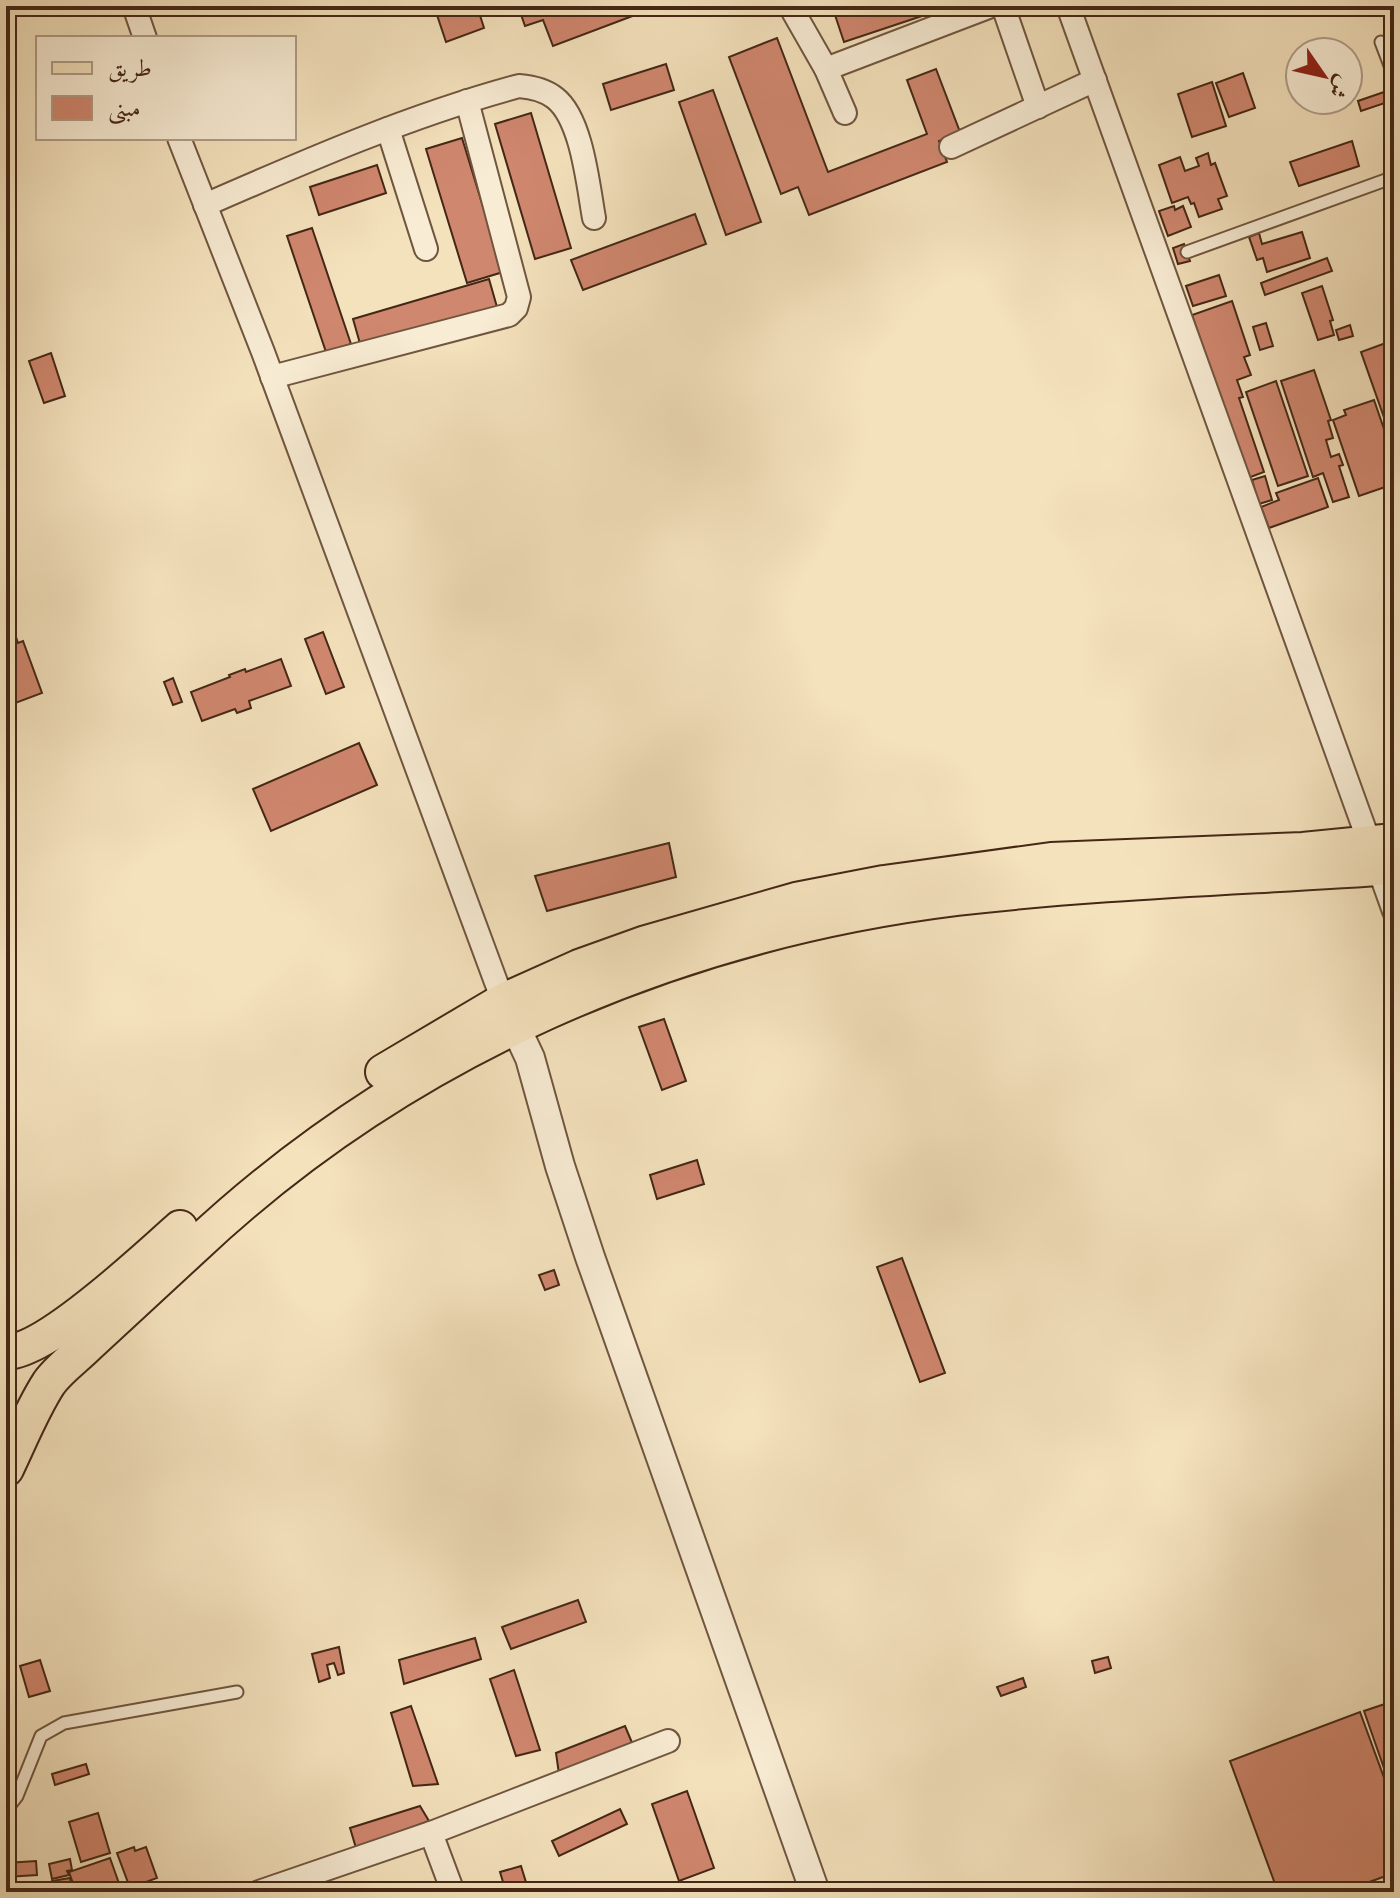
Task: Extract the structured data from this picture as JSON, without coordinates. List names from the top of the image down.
{
  "legend": ["طريق", "مبنى"],
  "north": "bottom right"
}
